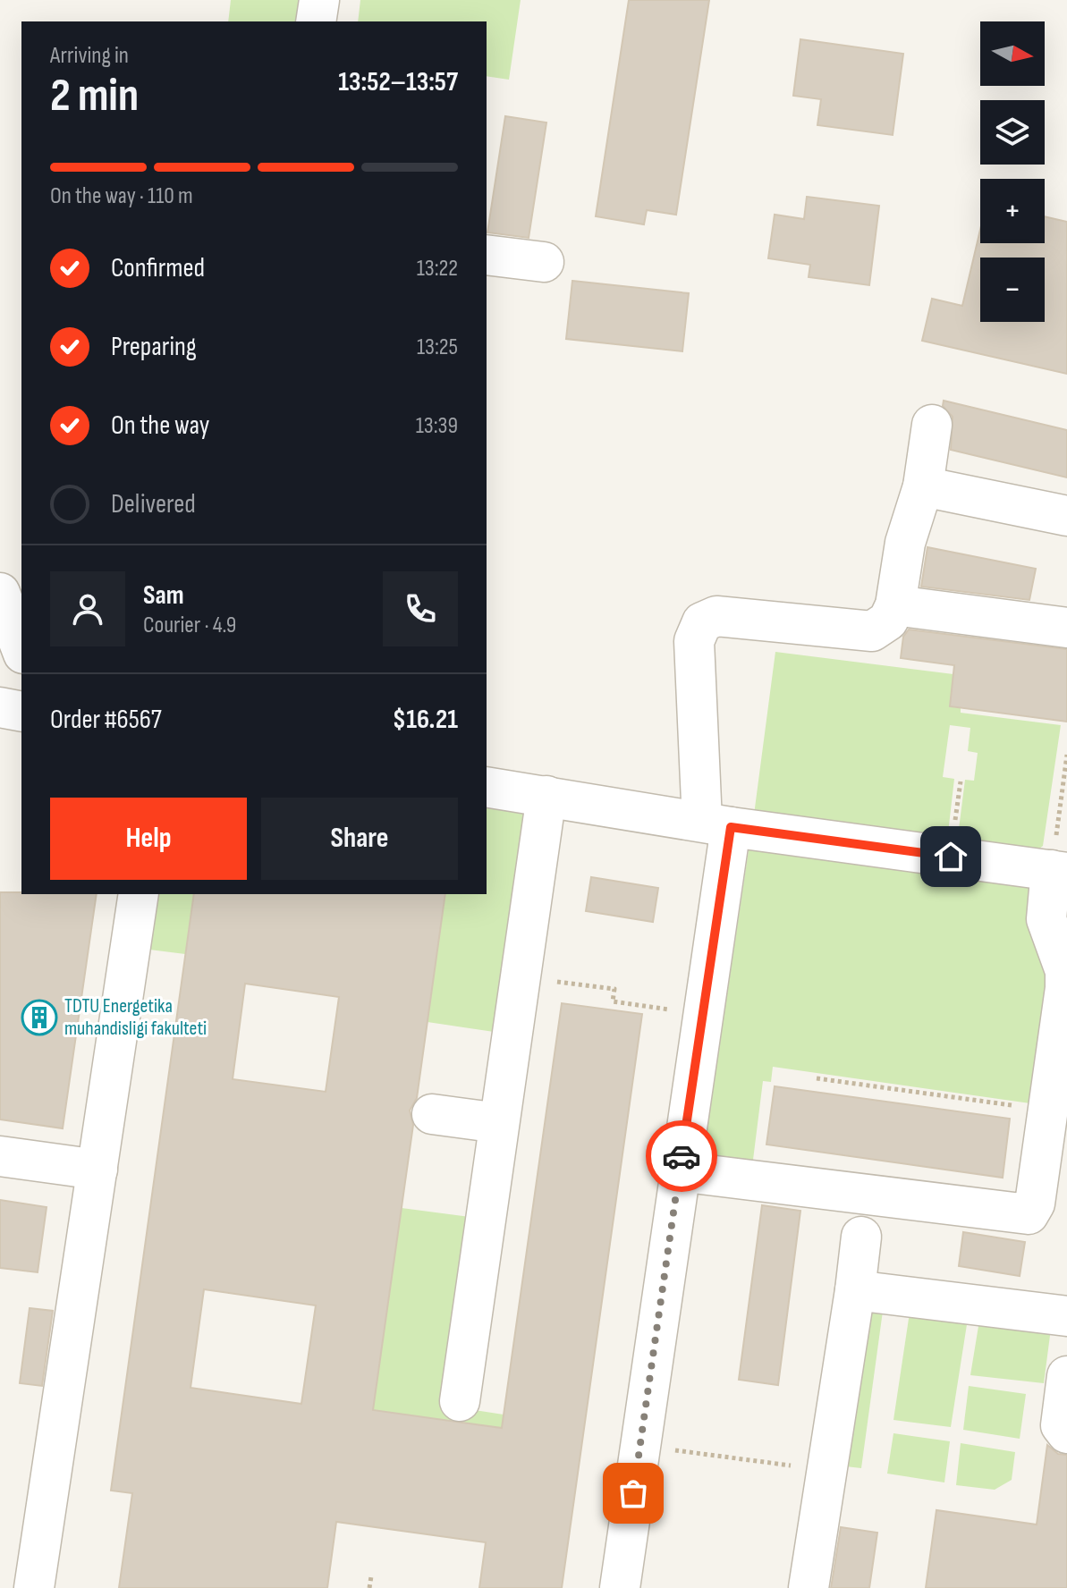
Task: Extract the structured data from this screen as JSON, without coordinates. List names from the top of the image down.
{
  "places": {
    "building": ["TDTU Energetika muhandisligi fakulteti"]
  },
  "north": "right",
  "page": {
    "map_buttons": ["+", "−"],
    "heading": ["2 min", "Arriving in", "13:52–13:57"],
    "panel": [
      "Sam",
      "Courier · 4.9",
      "Order #6567",
      "$16.21"
    ],
    "bar": "On the way · 110 m",
    "list": [
      ["Confirmed", "13:22"],
      ["Preparing", "13:25"],
      ["On the way", "13:39"],
      "Delivered"
    ],
    "buttons": ["Help", "Share"]
  }
}
